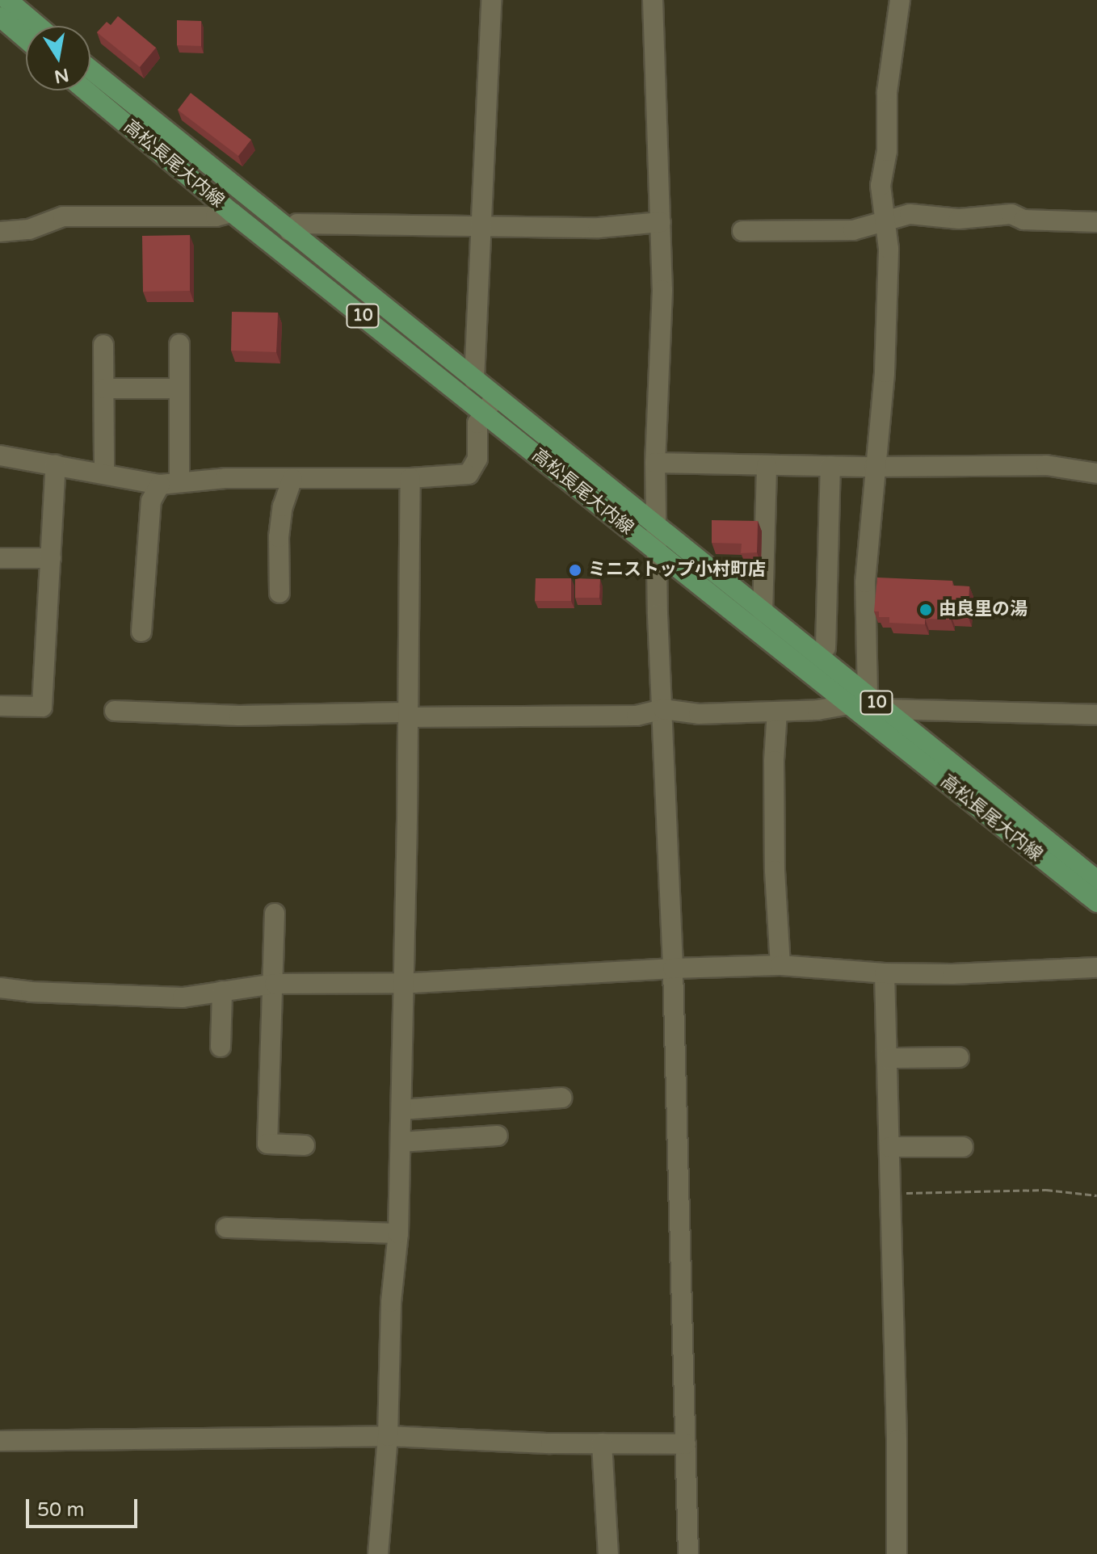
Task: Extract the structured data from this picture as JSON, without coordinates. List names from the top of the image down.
{
  "streets": {
    "main road": ["高松長尾大内線", "10"]
  },
  "places": ["ミニストップ小村町店", "由良里の湯"],
  "scale_bar": "50 m",
  "north": "bottom"
}
